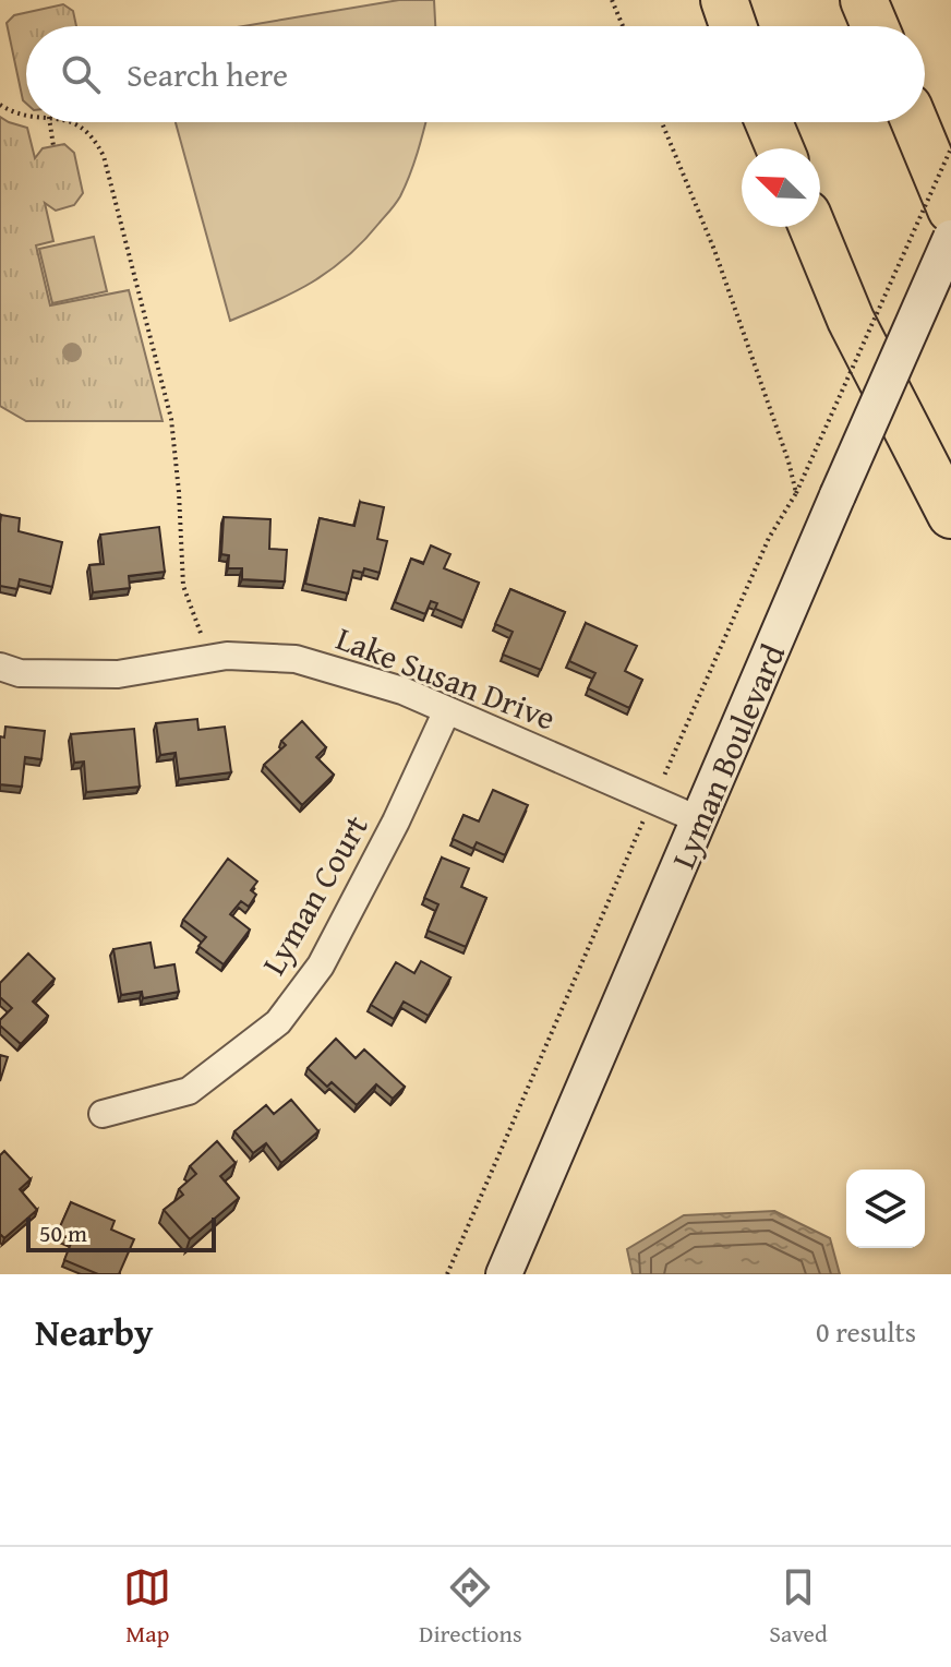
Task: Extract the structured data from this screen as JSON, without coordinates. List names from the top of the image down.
{
  "streets": {
    "main road": ["Lyman Boulevard"],
    "street": ["Lake Susan Drive", "Lyman Court"]
  },
  "crossings": [
    ["Lake Susan Drive", "Lyman Boulevard"],
    ["Lake Susan Drive", "Lyman Court"]
  ],
  "scale_bar": "50 m",
  "north": "top left",
  "page": {
    "search": "Search here",
    "scale": "50 m",
    "heading": ["Nearby", "0 results"],
    "nav": ["Map", "Directions", "Saved"]
  }
}
